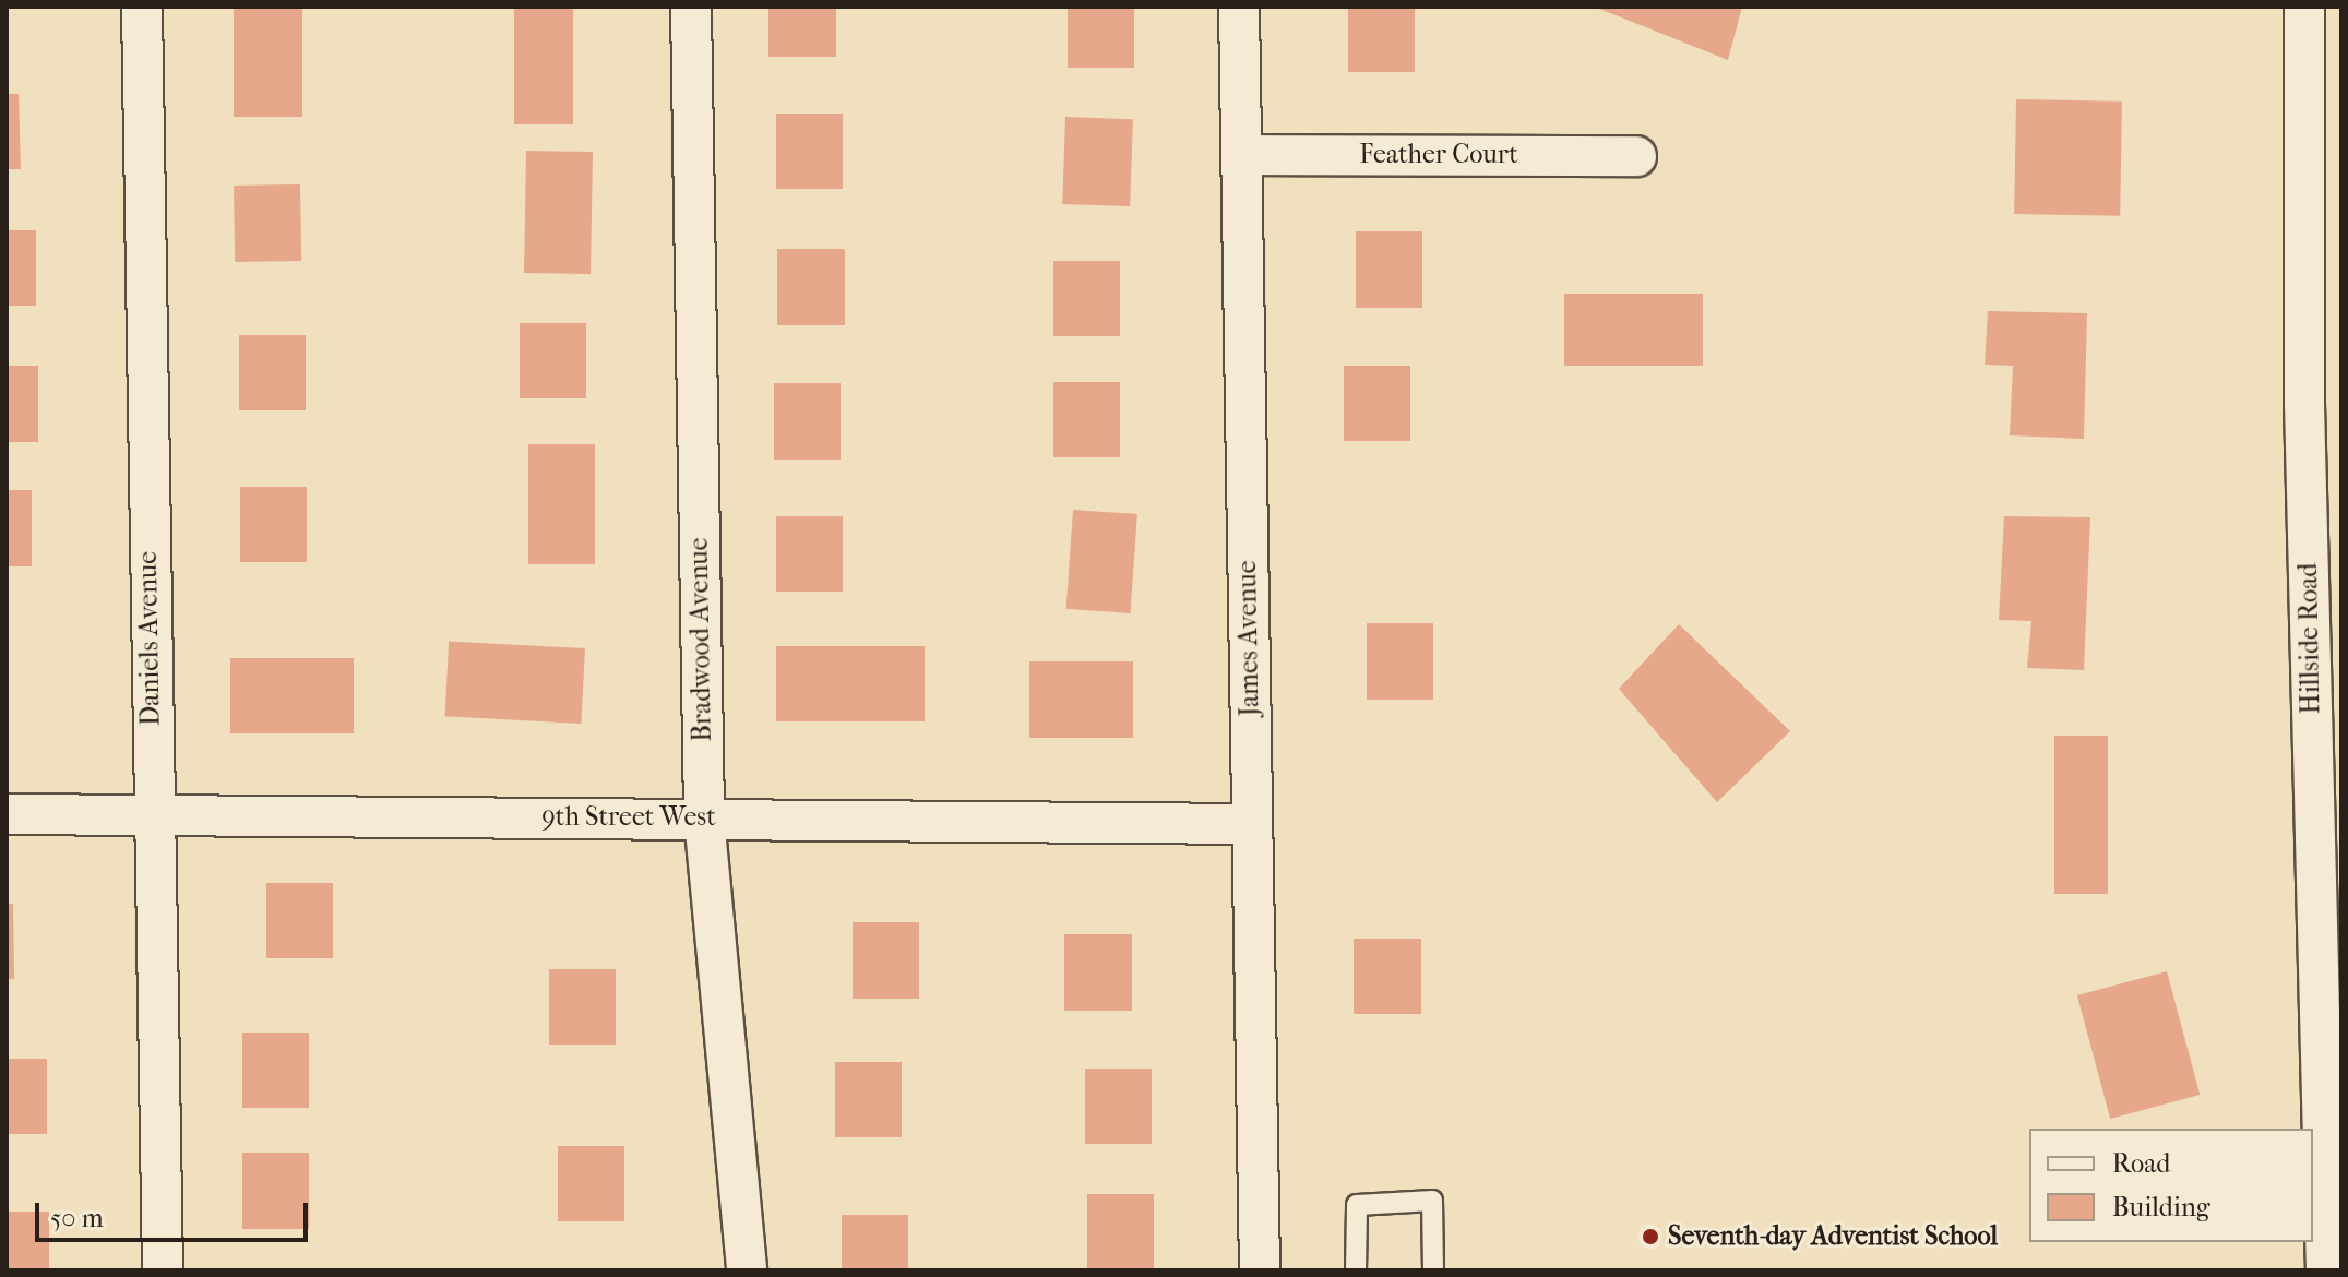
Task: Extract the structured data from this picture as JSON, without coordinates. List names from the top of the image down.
{
  "streets": {
    "street": [
      "Feather Court",
      "Daniels Avenue",
      "James Avenue",
      "Hillside Road",
      "Bradwood Avenue",
      "9th Street West"
    ]
  },
  "crossings": [
    ["Feather Court", "James Avenue"],
    ["Daniels Avenue", "9th Street West"],
    ["James Avenue", "9th Street West"],
    ["Bradwood Avenue", "9th Street West"]
  ],
  "places": ["Seventh-day Adventist School"],
  "legend": ["Road", "Building"],
  "scale_bar": "50 m"
}
